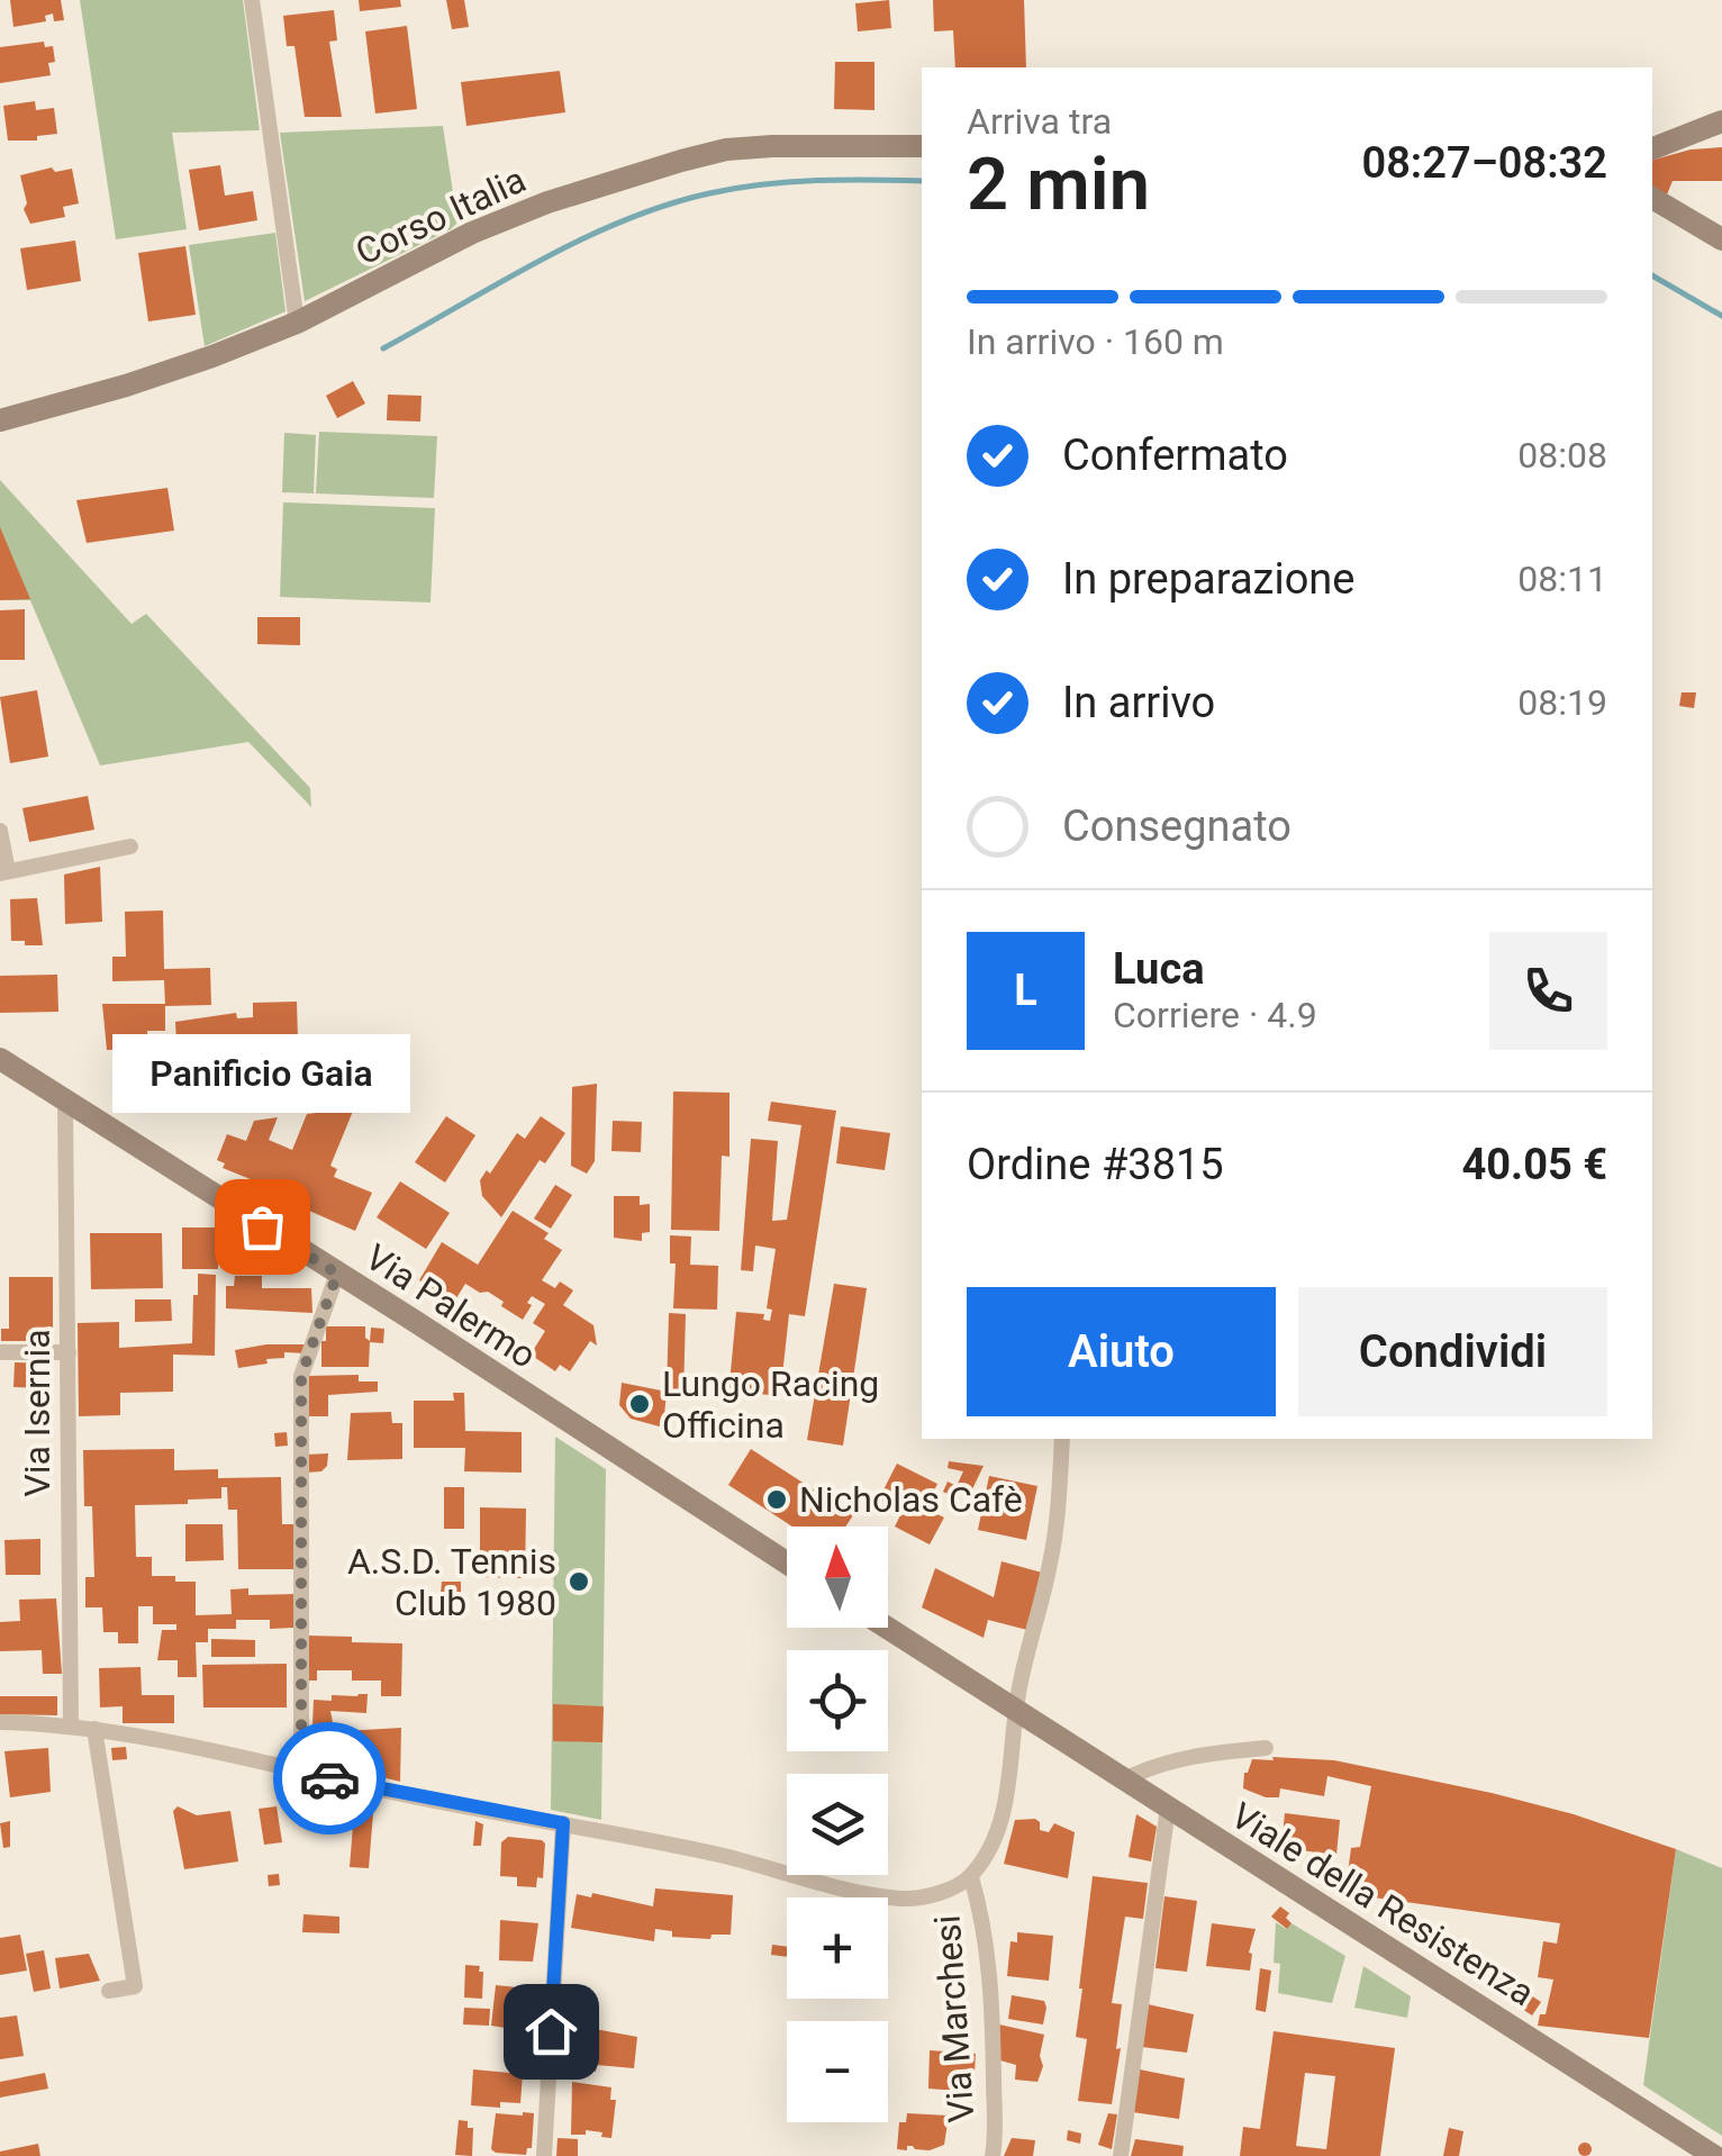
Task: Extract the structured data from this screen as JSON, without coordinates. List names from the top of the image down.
{
  "streets": {
    "main road": ["Corso Italia", "Via Palermo", "Viale della Resistenza"],
    "street": ["Via Isernia", "Via Marchesi"]
  },
  "crossings": [
    ["Via Palermo", "Via Isernia"]
  ],
  "places": [
    "Panificio Gaia",
    "Lungo Racing Officina",
    "Nicholas Cafè",
    "A.S.D. Tennis Club 1980"
  ],
  "north": "top",
  "page": {
    "heading": ["2 min", "Arriva tra", "08:27–08:32"],
    "panel": [
      "Luca",
      "Corriere · 4.9",
      "Ordine #3815",
      "40.05 €"
    ],
    "bar": "In arrivo · 160 m",
    "list": [
      ["Confermato", "08:08"],
      ["In preparazione", "08:11"],
      ["In arrivo", "08:19"],
      "Consegnato"
    ],
    "round": "L",
    "bubble": "Panificio Gaia",
    "buttons": ["Aiuto", "Condividi"],
    "map_buttons": ["+", "−"]
  }
}
